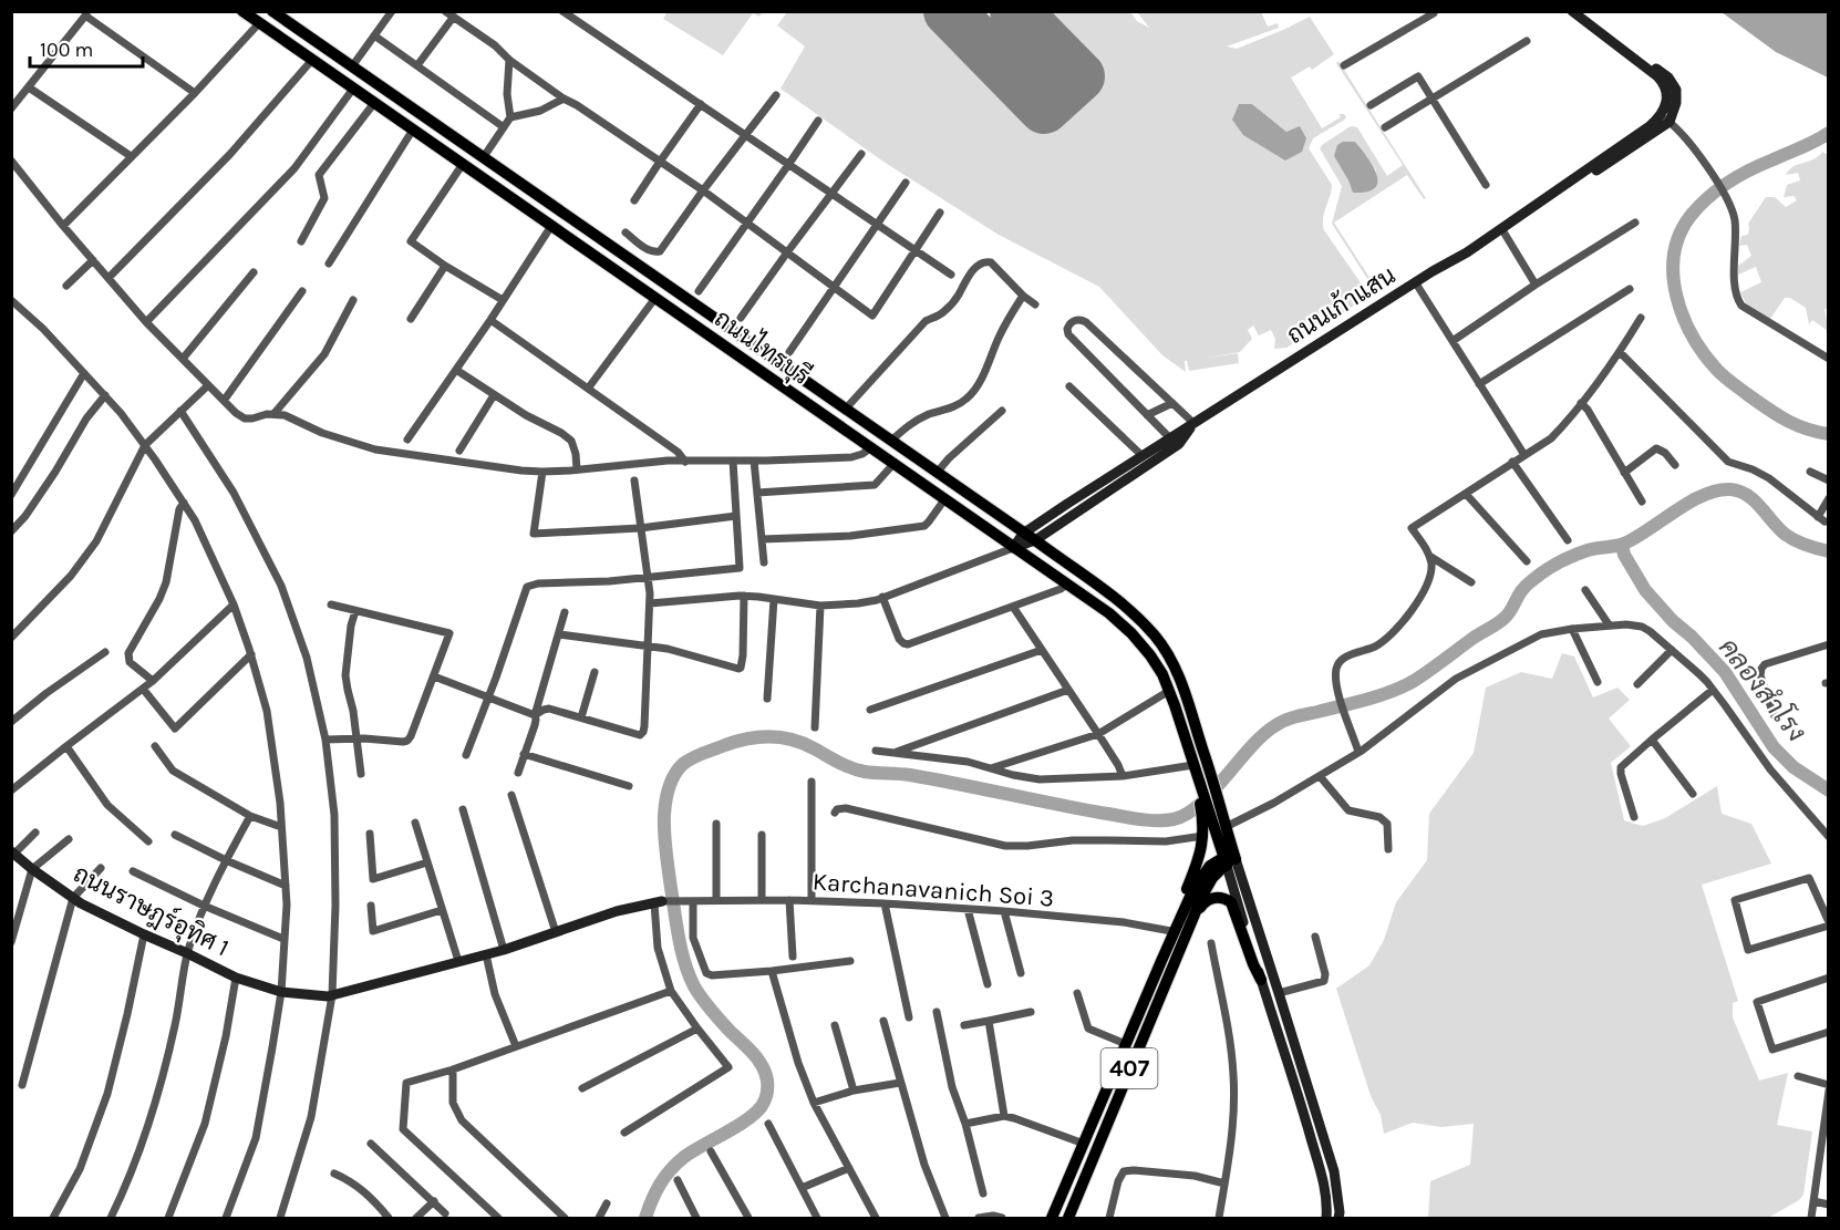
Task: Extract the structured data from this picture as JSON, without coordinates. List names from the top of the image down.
{
  "streets": {
    "main road": [
      "ถนนเก้าแสน",
      "ถนนไทรบุรี",
      "ถนนราษฎร์อุทิศ 1",
      "407"
    ],
    "street": ["Karchanavanich Soi 3"]
  },
  "crossings": [
    ["ถนนเก้าแสน", "ถนนไทรบุรี"],
    ["ถนนไทรบุรี", "407"],
    ["Karchanavanich Soi 3", "ถนนราษฎร์อุทิศ 1"]
  ],
  "water": ["คลองสำโรง"],
  "scale_bar": "100 m"
}
